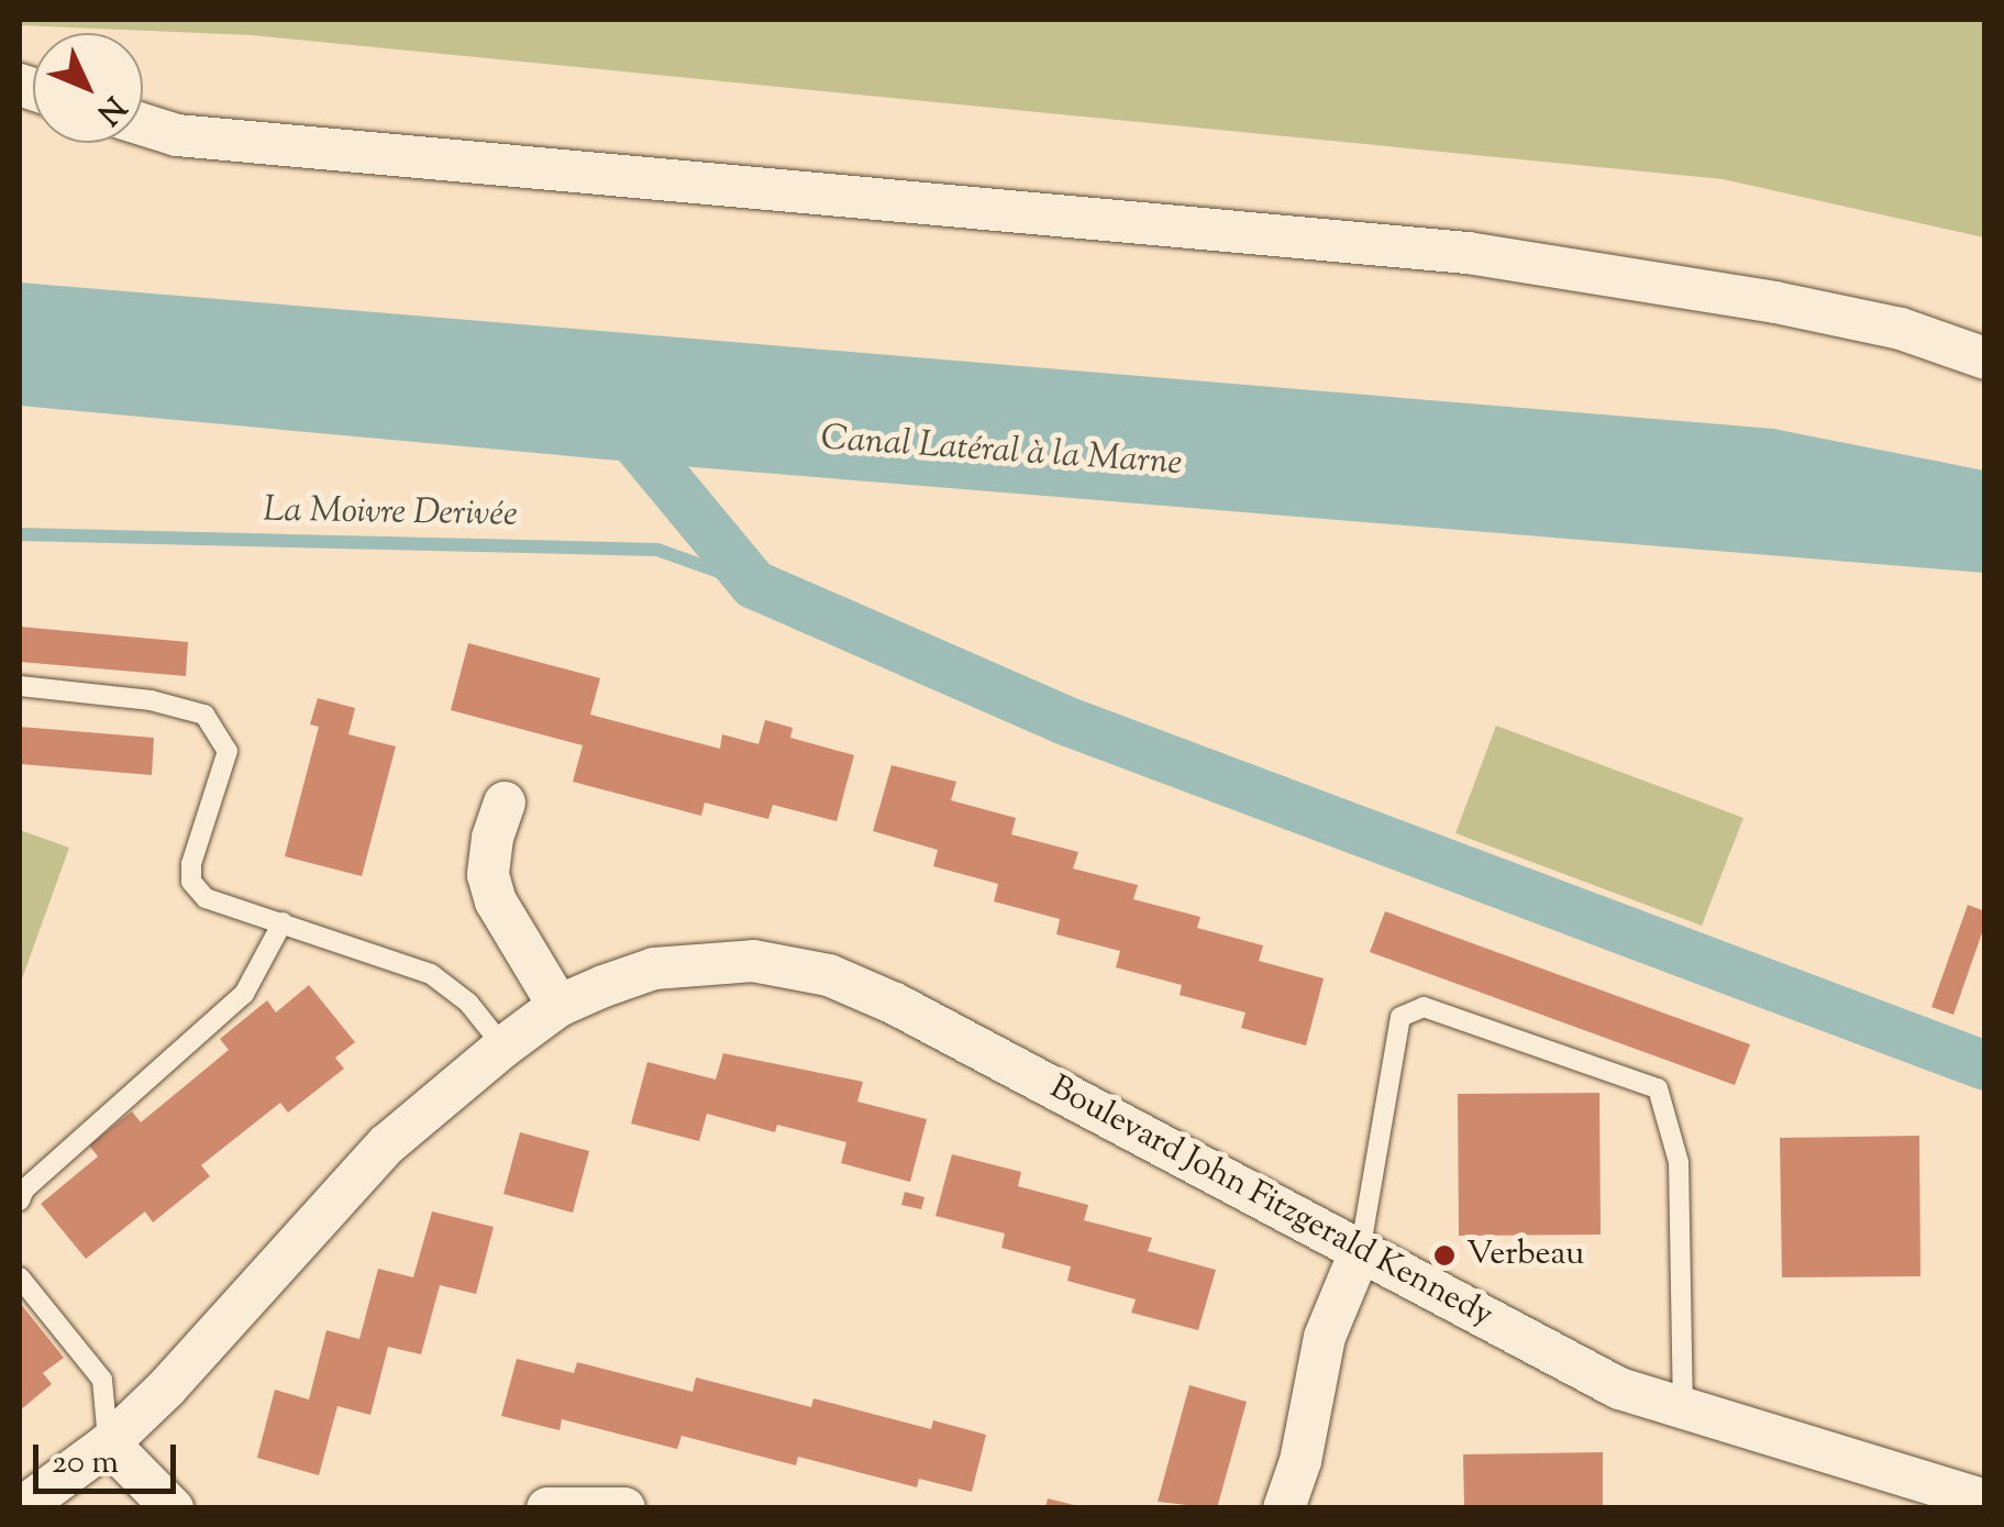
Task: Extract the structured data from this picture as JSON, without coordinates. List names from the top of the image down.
{
  "streets": {
    "street": ["Boulevard John Fitzgerald Kennedy"]
  },
  "water": ["Canal Latéral à la Marne", "La Moivre Derivée"],
  "places": ["Verbeau"],
  "scale_bar": "20 m",
  "north": "bottom right"
}
